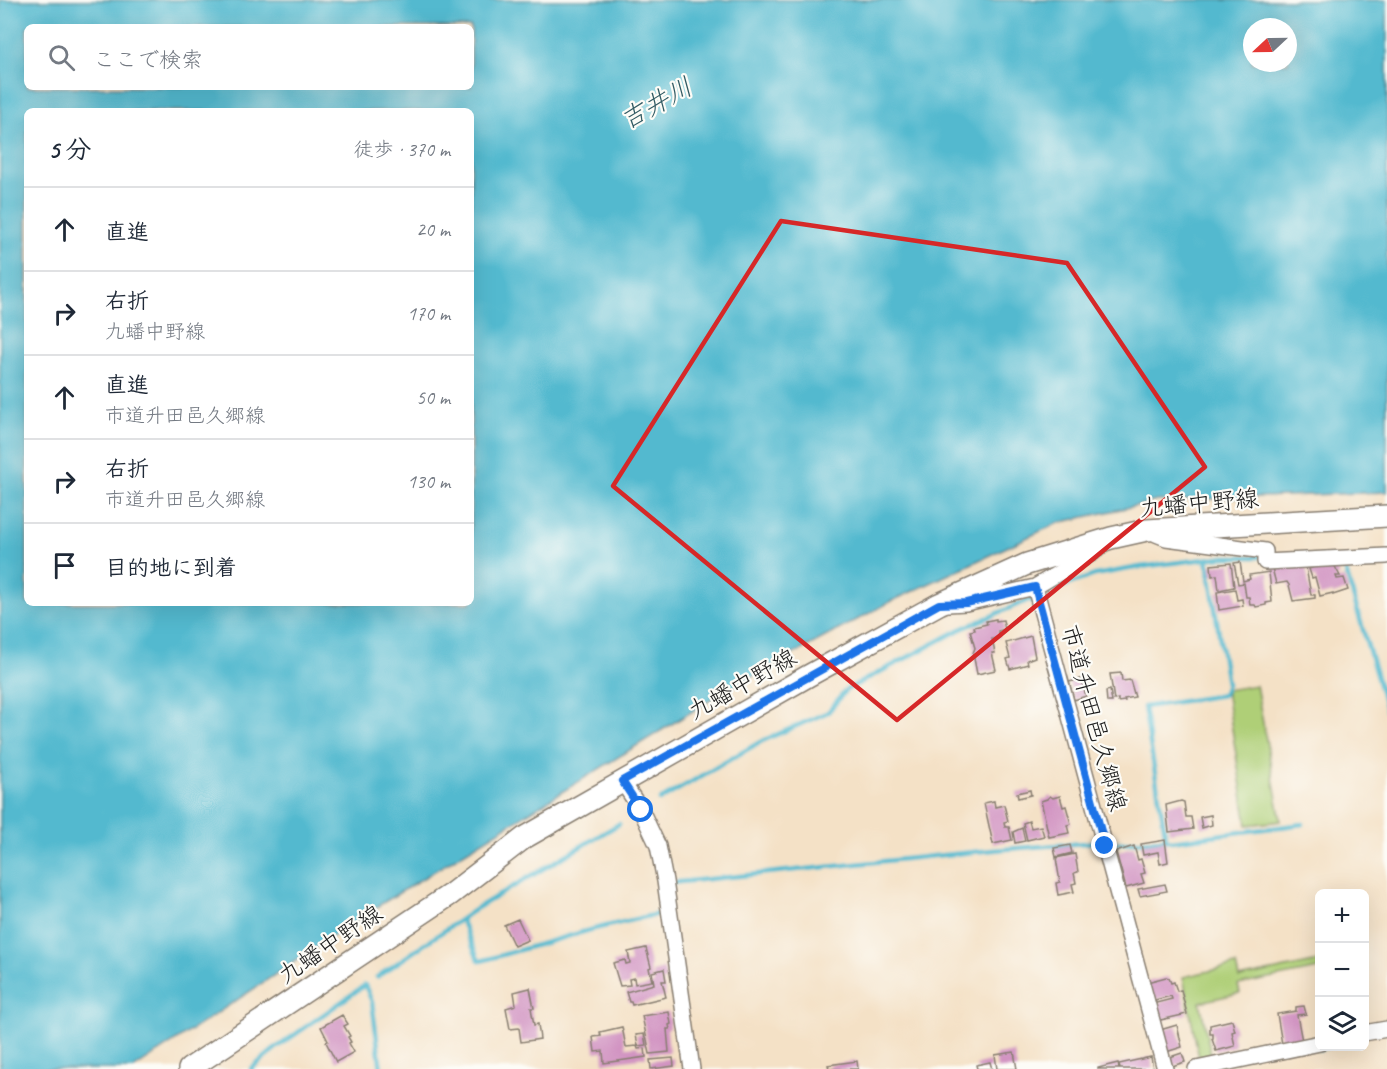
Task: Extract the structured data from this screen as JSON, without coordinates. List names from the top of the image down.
{
  "streets": {
    "main road": ["九蟠中野線"],
    "street": ["市道升田邑久郷線"]
  },
  "water": ["吉井川"],
  "north": "left",
  "page": {
    "search": "ここで検索",
    "heading": ["5 分", "徒歩 · 370 m"],
    "list": [
      ["直進", "20 m"],
      ["右折", "九蟠中野線", "170 m"],
      ["直進", "市道升田邑久郷線", "50 m"],
      ["右折", "市道升田邑久郷線", "130 m"],
      "目的地に到着"
    ],
    "map_buttons": ["+", "−"]
  }
}
